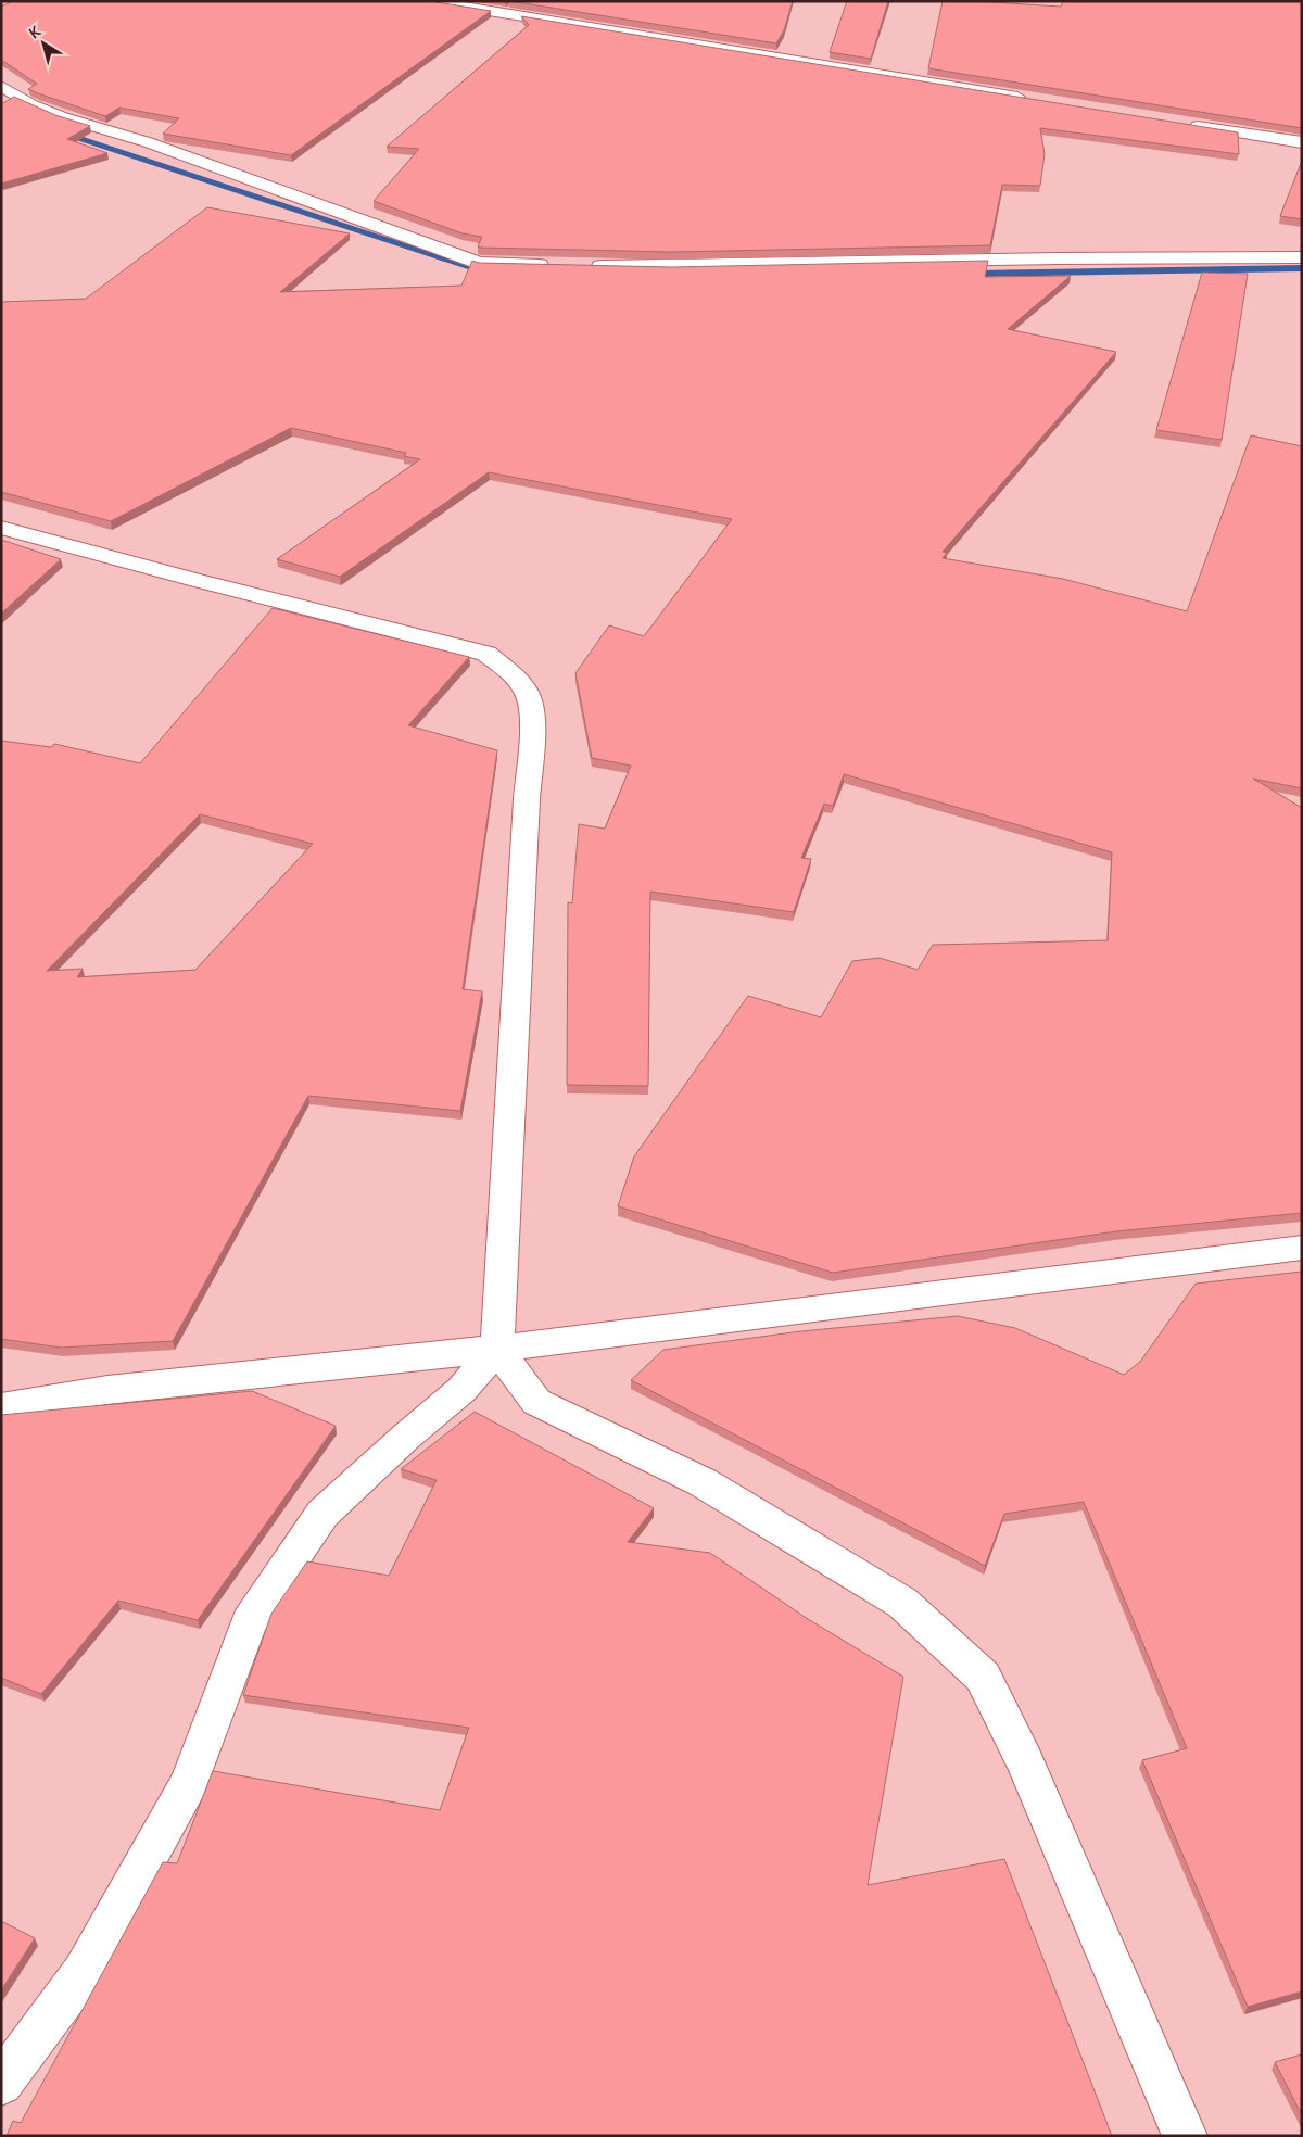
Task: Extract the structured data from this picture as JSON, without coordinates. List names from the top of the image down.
{
  "north": "top left"
}
